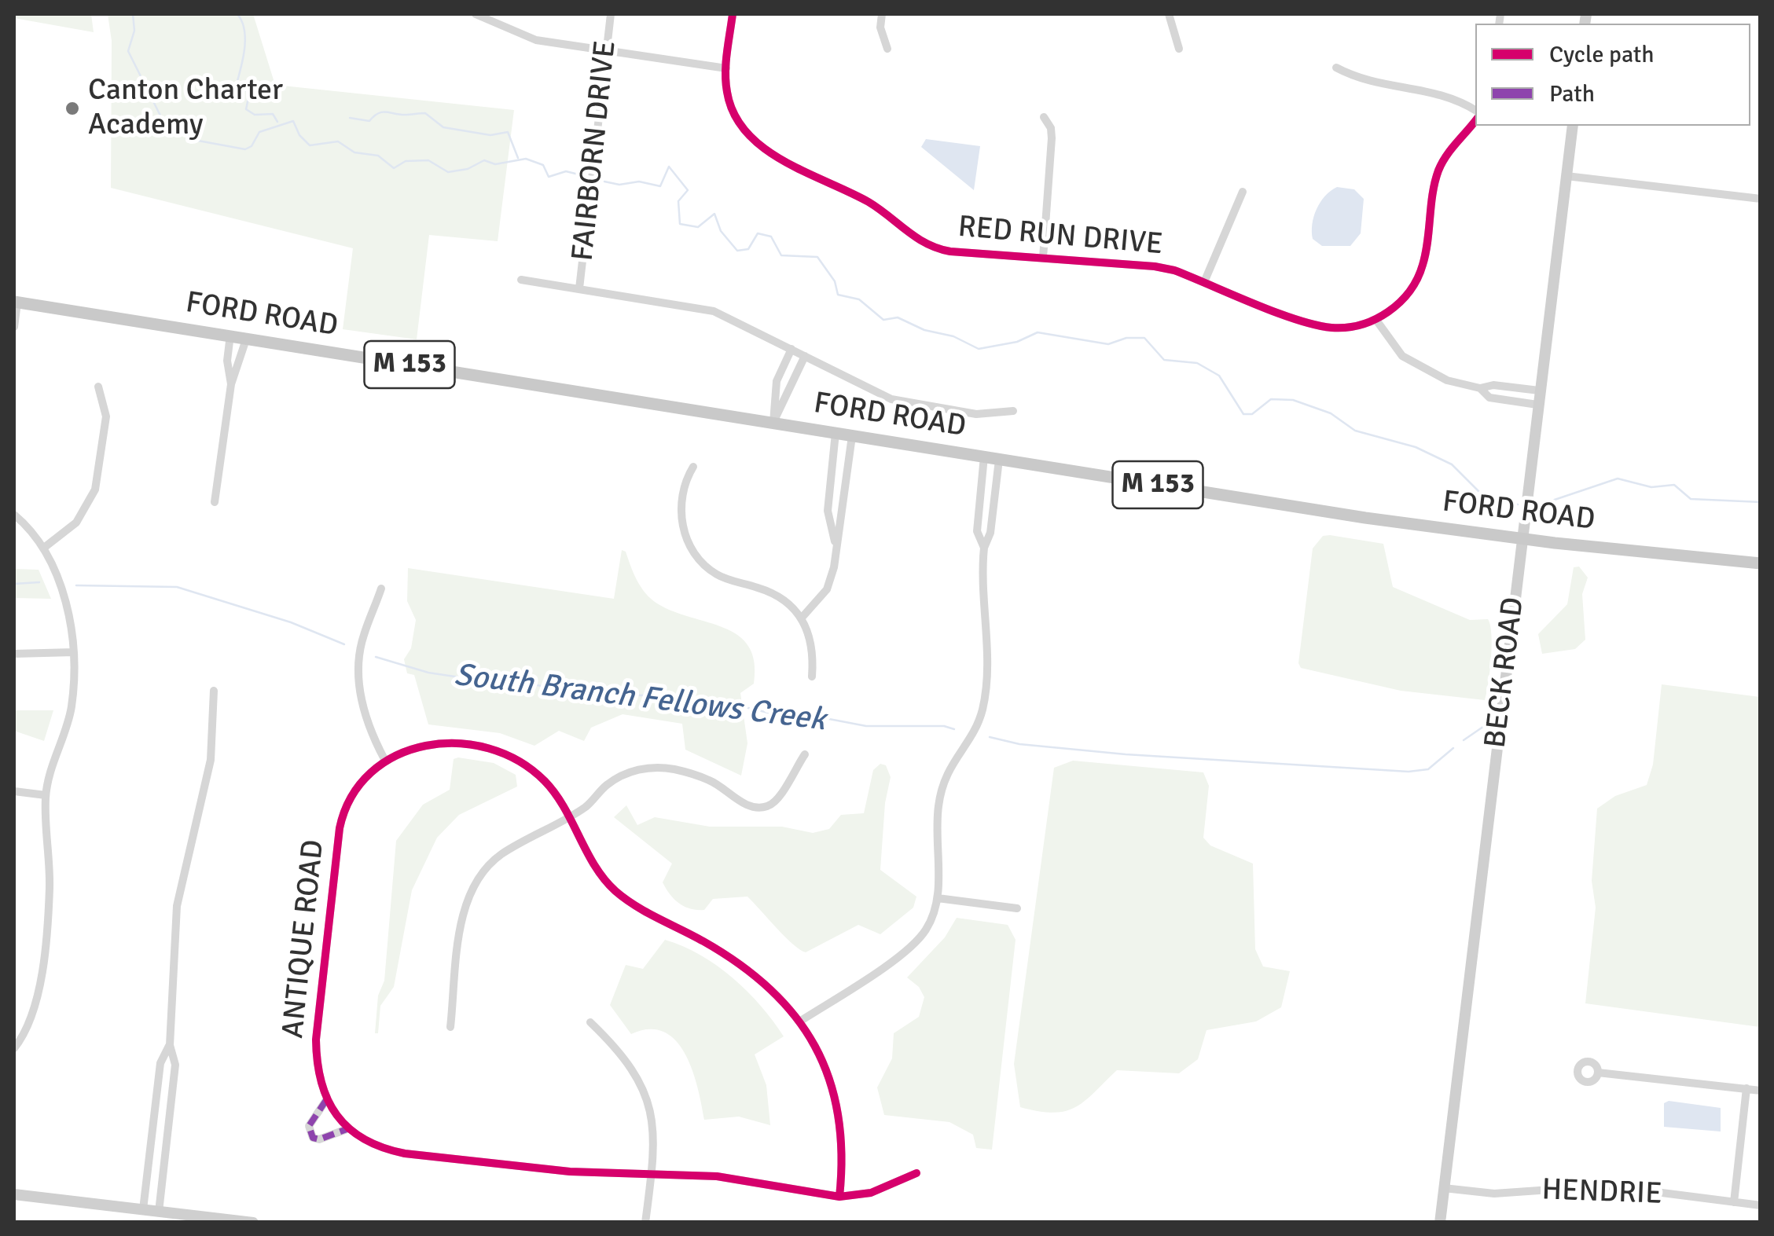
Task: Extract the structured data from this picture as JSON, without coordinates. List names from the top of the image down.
{
  "streets": {
    "main road": ["FORD ROAD", "M 153", "BECK ROAD"],
    "street": [
      "FAIRBORN DRIVE",
      "RED RUN DRIVE",
      "ANTIQUE ROAD",
      "HENDRIE"
    ]
  },
  "crossings": [
    ["FORD ROAD", "BECK ROAD"],
    ["BECK ROAD", "HENDRIE"]
  ],
  "water": ["South Branch Fellows Creek"],
  "places": ["Canton Charter Academy"],
  "legend": ["Cycle path", "Path"]
}
